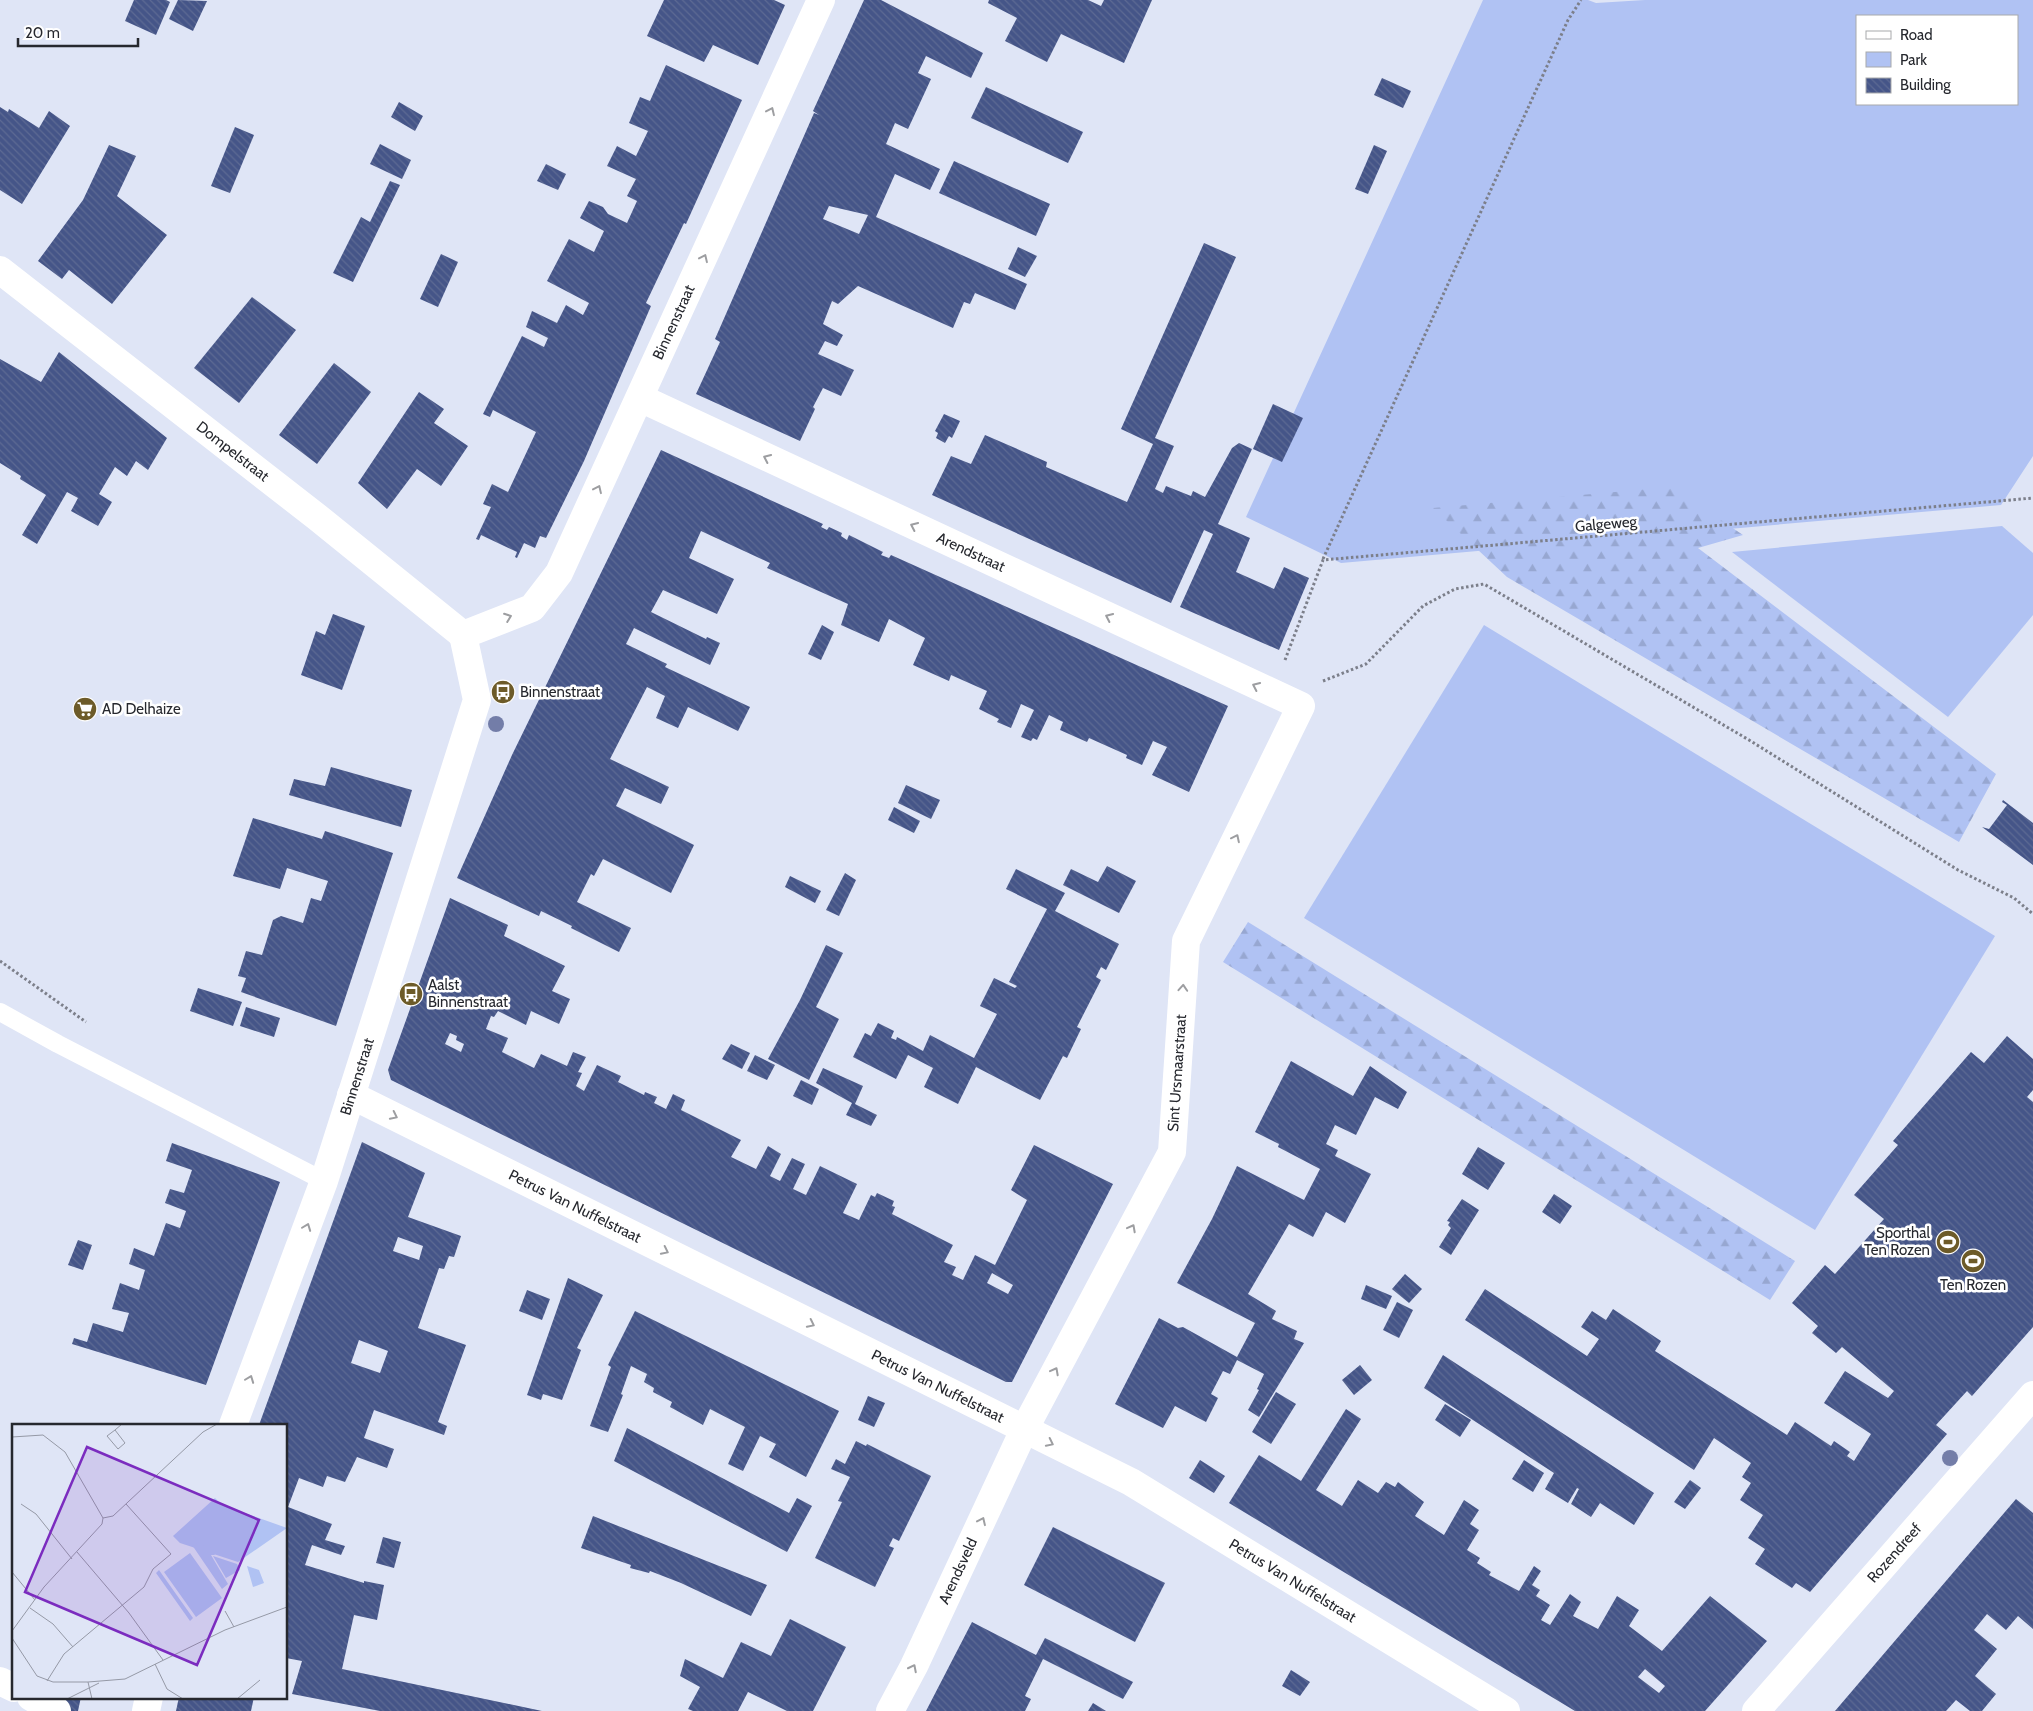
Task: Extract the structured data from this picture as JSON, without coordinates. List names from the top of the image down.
{
  "streets": {
    "street": [
      "Binnenstraat",
      "Dompelstraat",
      "Arendstraat",
      "Sint Ursmaarstraat",
      "Petrus Van Nuffelstraat",
      "Rozendreef",
      "Arendsveld"
    ],
    "path": ["Galgeweg"]
  },
  "crossings": [
    ["Binnenstraat", "Dompelstraat"],
    ["Binnenstraat", "Arendstraat"],
    ["Binnenstraat", "Petrus Van Nuffelstraat"],
    ["Arendstraat", "Sint Ursmaarstraat"],
    ["Sint Ursmaarstraat", "Petrus Van Nuffelstraat"],
    ["Sint Ursmaarstraat", "Arendsveld"],
    ["Petrus Van Nuffelstraat", "Arendsveld"]
  ],
  "one_way": [
    "Binnenstraat",
    "Arendstraat",
    "Sint Ursmaarstraat",
    "Petrus Van Nuffelstraat",
    "Arendsveld"
  ],
  "places": {
    "bus stop": ["Binnenstraat", "Aalst Binnenstraat"],
    "supermarket": ["AD Delhaize"],
    "sports": ["Sporthal Ten Rozen", "Ten Rozen"]
  },
  "legend": ["Road", "Park", "Building"],
  "scale_bar": "20 m"
}
